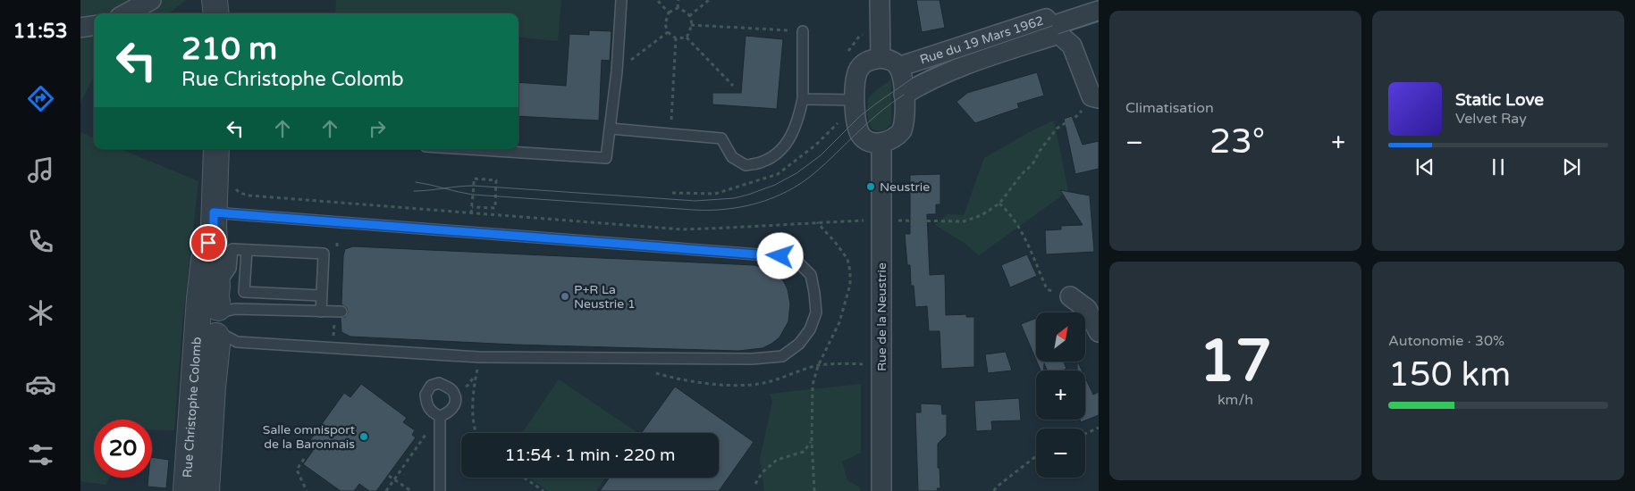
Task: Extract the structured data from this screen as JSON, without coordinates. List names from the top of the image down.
{
  "streets": {
    "street": ["Rue du 19 Mars 1962", "Rue de la Neustrie", "Rue Christophe Colomb"]
  },
  "crossings": [
    ["Rue du 19 Mars 1962", "Rue de la Neustrie"]
  ],
  "places": ["Neustrie", "P+R La Neustrie 1", "Salle omnisport de la Baronnais"],
  "north": "top right",
  "page": {
    "tabs": "11:53",
    "tile": [
      "Climatisation",
      ["17", "km/h"],
      ["Autonomie · 30%", "150 km"]
    ],
    "turn": ["210 m", "Rue Christophe Colomb"],
    "song": ["Static Love", "Velvet Ray"],
    "heat": ["−", "23°", "+"],
    "map_buttons": ["+", "−"],
    "limit": "20",
    "trip": "11:54 · 1 min · 220 m"
  }
}
